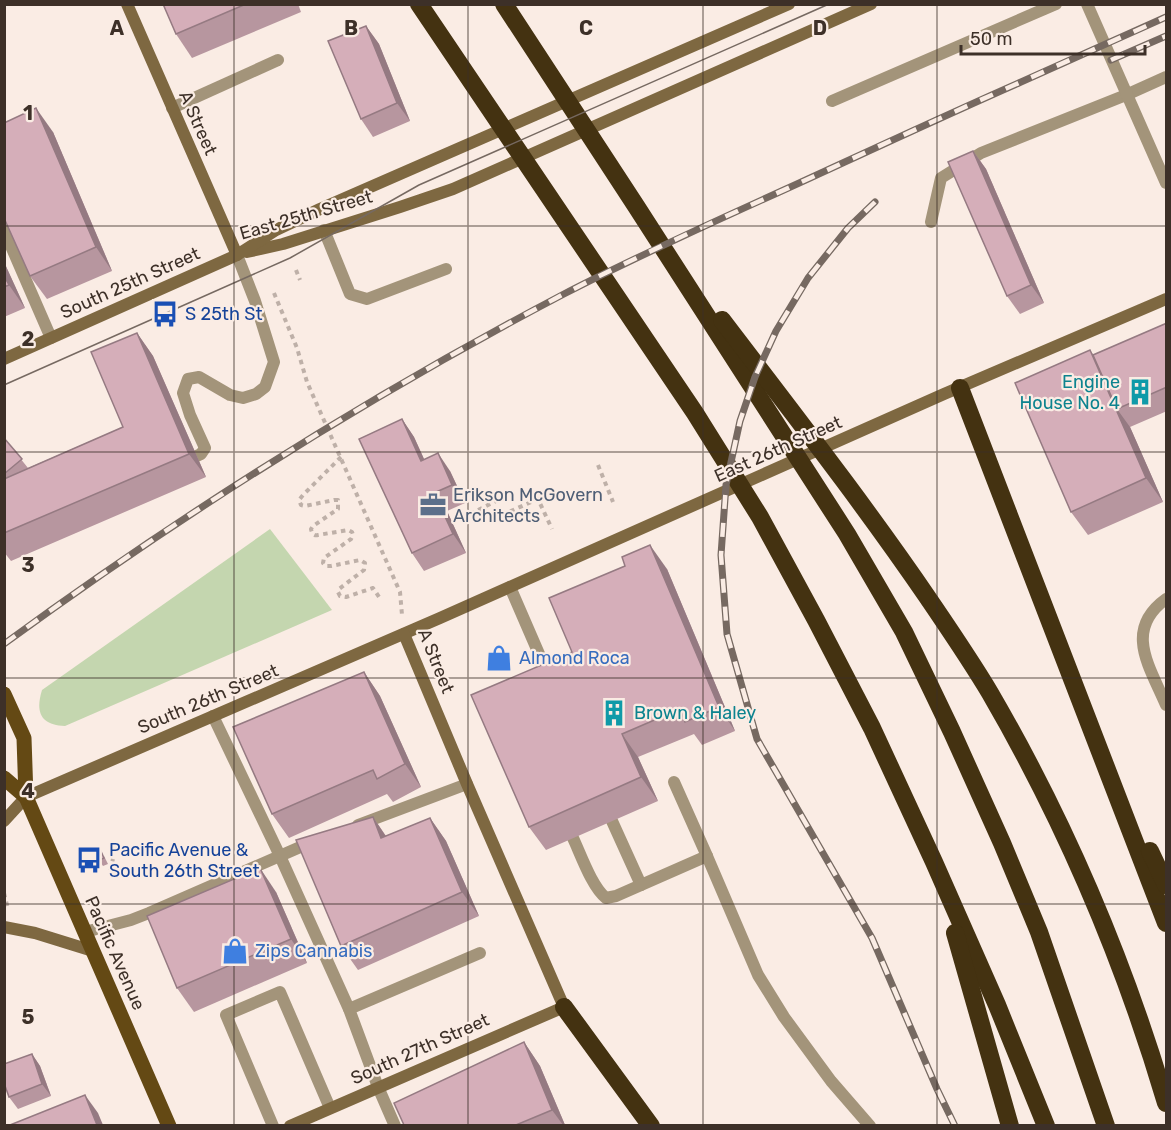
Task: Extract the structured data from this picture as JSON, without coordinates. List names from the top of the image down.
{
  "streets": {
    "main road": ["Pacific Avenue"],
    "street": [
      "A Street",
      "East 25th Street",
      "South 25th Street",
      "East 26th Street",
      "South 26th Street",
      "South 27th Street"
    ]
  },
  "crossings": [
    ["A Street", "East 25th Street"],
    ["A Street", "South 25th Street"],
    ["A Street", "East 26th Street"],
    ["A Street", "South 26th Street"],
    ["A Street", "South 27th Street"],
    ["East 25th Street", "South 25th Street"],
    ["East 26th Street", "South 26th Street"],
    ["South 26th Street", "Pacific Avenue"]
  ],
  "places": {
    "bus stop": ["S 25th St", "Pacific Avenue & South 26th Street"],
    "building": ["Engine House No. 4", "Brown & Haley"],
    "office": ["Erikson McGovern Architects"],
    "shop": ["Almond Roca", "Zips Cannabis"]
  },
  "scale_bar": "50 m",
  "grid": {
    "columns": [
      "A",
      "B",
      "C",
      "D"
    ],
    "rows": [
      "1",
      "2",
      "3",
      "4",
      "5"
    ]
  }
}
